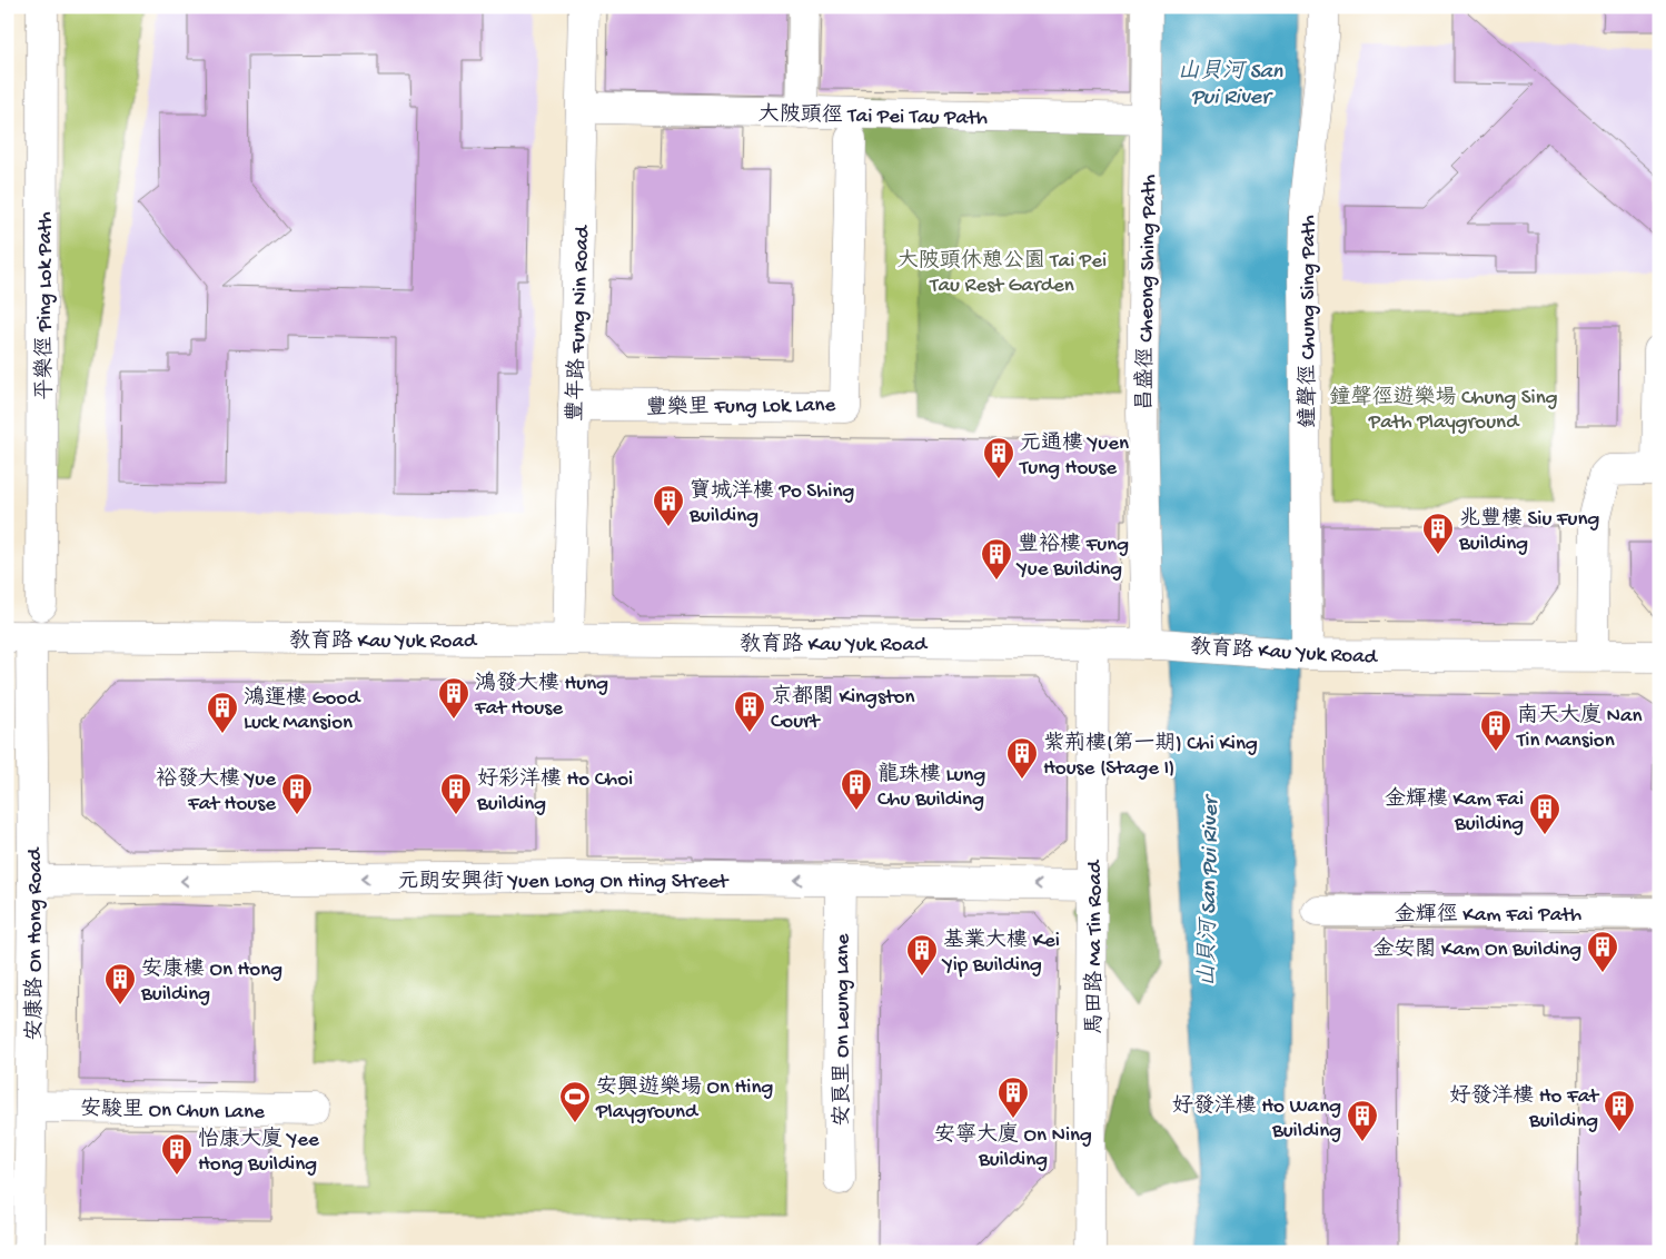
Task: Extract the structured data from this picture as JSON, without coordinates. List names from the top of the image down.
{
  "streets": {
    "street": [
      "大陂頭徑 Tai Pei Tau Path",
      "昌盛徑 Cheong Shing Path",
      "平樂徑 Ping Lok Path",
      "鐘聲徑 Chung Sing Path",
      "豐年路 Fung Nin Road",
      "豐樂里 Fung Lok Lane",
      "教育路 Kau Yuk Road",
      "元朗安興街 Yuen Long On Hing Street",
      "金輝徑 Kam Fai Path",
      "安康路 On Hong Road",
      "馬田路 Ma Tin Road",
      "安良里 On Leung Lane",
      "安駿里 On Chun Lane"
    ]
  },
  "crossings": [
    ["大陂頭徑 Tai Pei Tau Path", "昌盛徑 Cheong Shing Path"],
    ["昌盛徑 Cheong Shing Path", "教育路 Kau Yuk Road"],
    ["鐘聲徑 Chung Sing Path", "教育路 Kau Yuk Road"],
    ["豐年路 Fung Nin Road", "豐樂里 Fung Lok Lane"],
    ["豐年路 Fung Nin Road", "教育路 Kau Yuk Road"],
    ["教育路 Kau Yuk Road", "安康路 On Hong Road"],
    ["教育路 Kau Yuk Road", "馬田路 Ma Tin Road"],
    ["元朗安興街 Yuen Long On Hing Street", "安康路 On Hong Road"],
    ["元朗安興街 Yuen Long On Hing Street", "馬田路 Ma Tin Road"],
    ["元朗安興街 Yuen Long On Hing Street", "安良里 On Leung Lane"],
    ["安康路 On Hong Road", "安駿里 On Chun Lane"]
  ],
  "one_way": ["元朗安興街 Yuen Long On Hing Street"],
  "water": ["山貝河 San Pui River"],
  "parks": ["大陂頭休憩公園 Tai Pei Tau Rest Garden", "鐘聲徑遊樂場 Chung Sing Path Playground"],
  "places": {
    "building": [
      "元通樓 Yuen Tung House",
      "寶城洋樓 Po Shing Building",
      "兆豐樓 Siu Fung Building",
      "豐裕樓 Fung Yue Building",
      "鴻發大樓 Hung Fat House",
      "京都閣 Kingston Court",
      "鴻運樓 Good Luck Mansion",
      "南天大廈 Nan Tin Mansion",
      "紫荊樓(第一期) Chi King House (Stage I)",
      "龍珠樓 Lung Chu Building",
      "裕發大樓 Yue Fat House",
      "好彩洋樓 Ho Choi Building",
      "金輝樓 Kam Fai Building",
      "金安閣 Kam On Building",
      "基業大樓 Kei Yip Building",
      "安康樓 On Hong Building",
      "安寧大廈 On Ning Building",
      "好發洋樓 Ho Fat Building",
      "好發洋樓 Ho Wang Building",
      "怡康大廈 Yee Hong Building"
    ],
    "sports": ["安興遊樂場 On Hing Playground"]
  }
}
